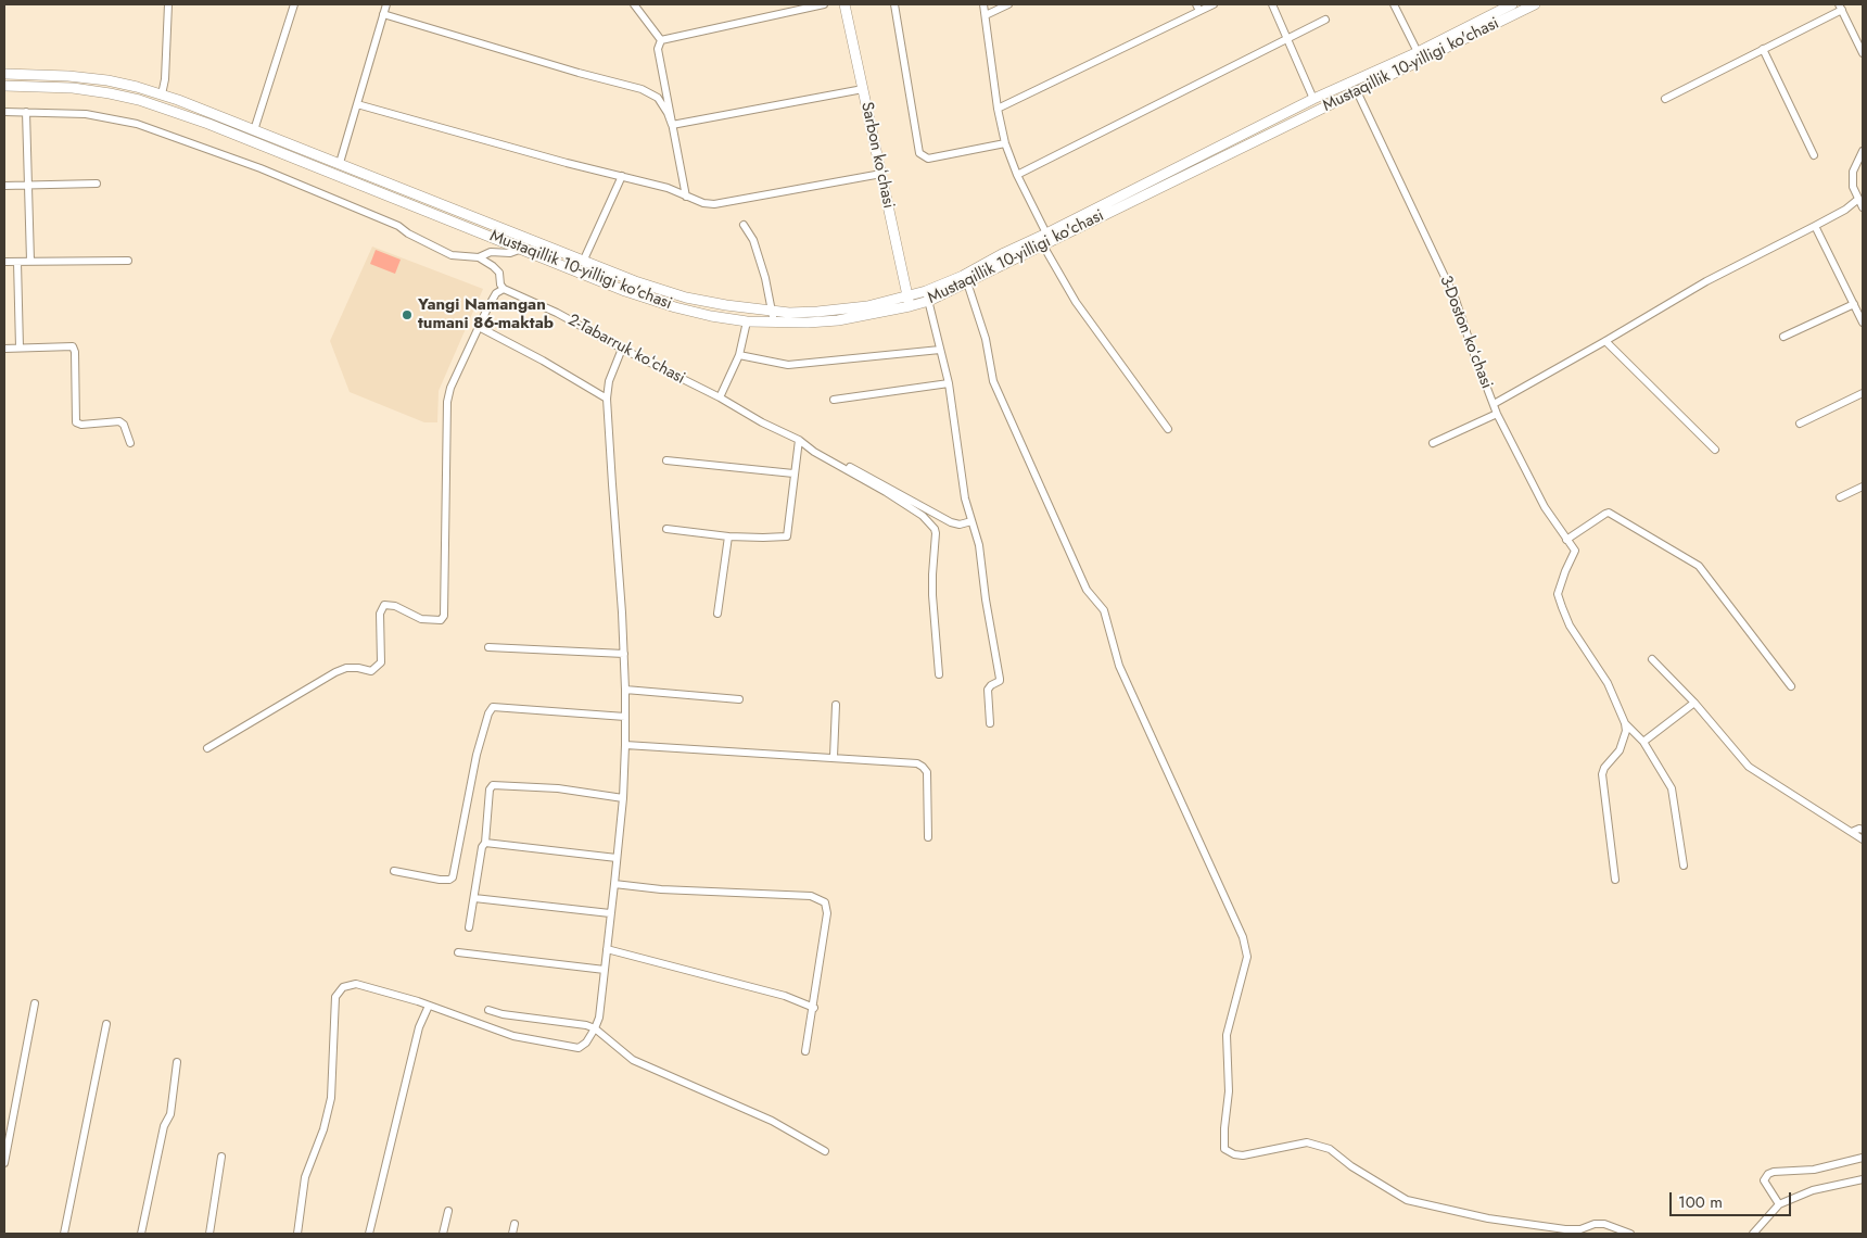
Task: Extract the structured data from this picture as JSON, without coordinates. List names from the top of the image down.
{
  "streets": {
    "main road": ["Mustaqillik 10-yilligi ko'chasi", "Sarbon koʻchasi"],
    "street": ["3-Doston koʻchasi", "2-Tabarruk koʻchasi"]
  },
  "crossings": [
    ["Mustaqillik 10-yilligi ko'chasi", "Sarbon koʻchasi"],
    ["Mustaqillik 10-yilligi ko'chasi", "3-Doston koʻchasi"]
  ],
  "places": ["Yangi Namangan tumani 86-maktab"],
  "scale_bar": "100 m"
}
